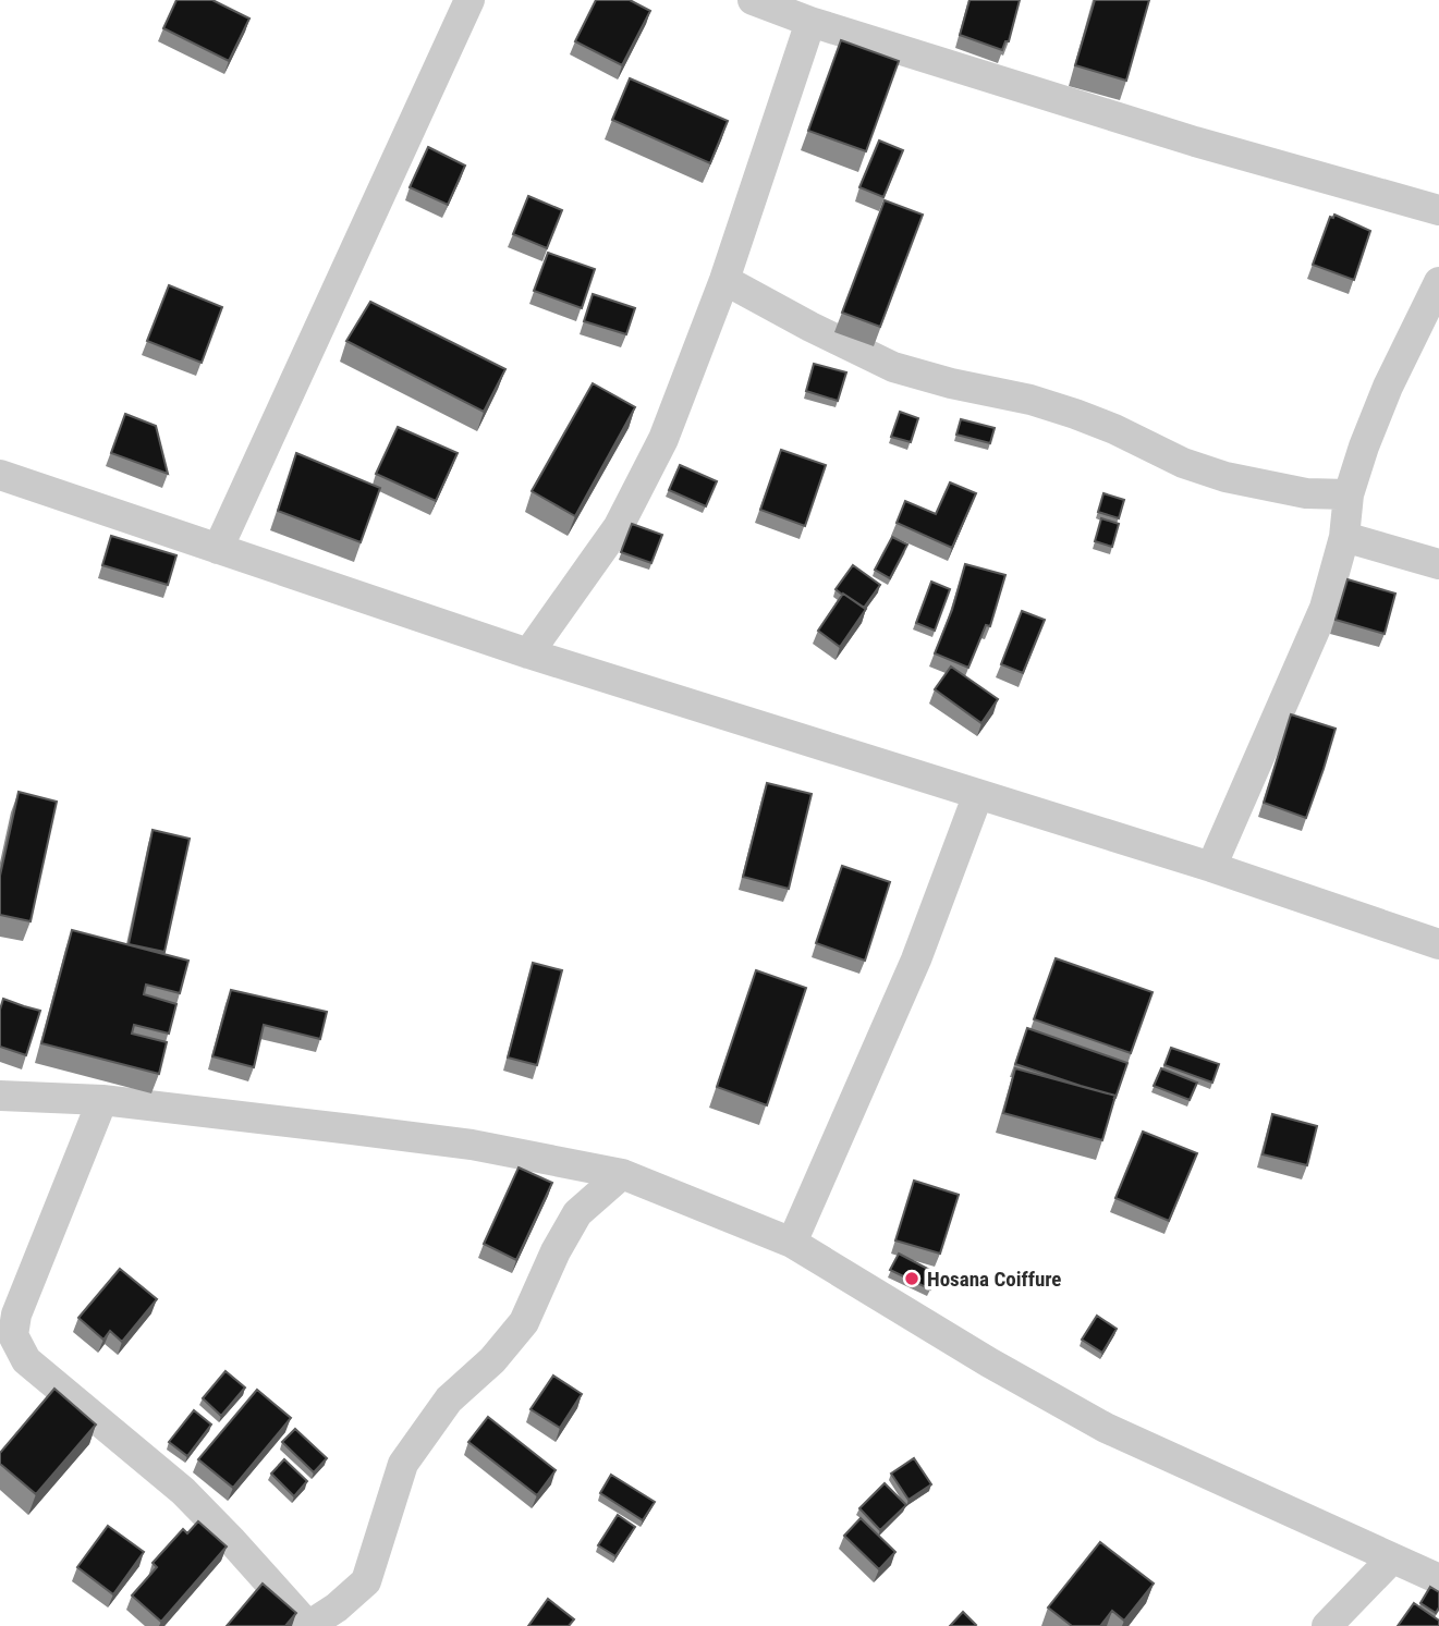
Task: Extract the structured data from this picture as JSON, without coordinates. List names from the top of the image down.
{
  "places": ["Hosana Coiffure"]
}
